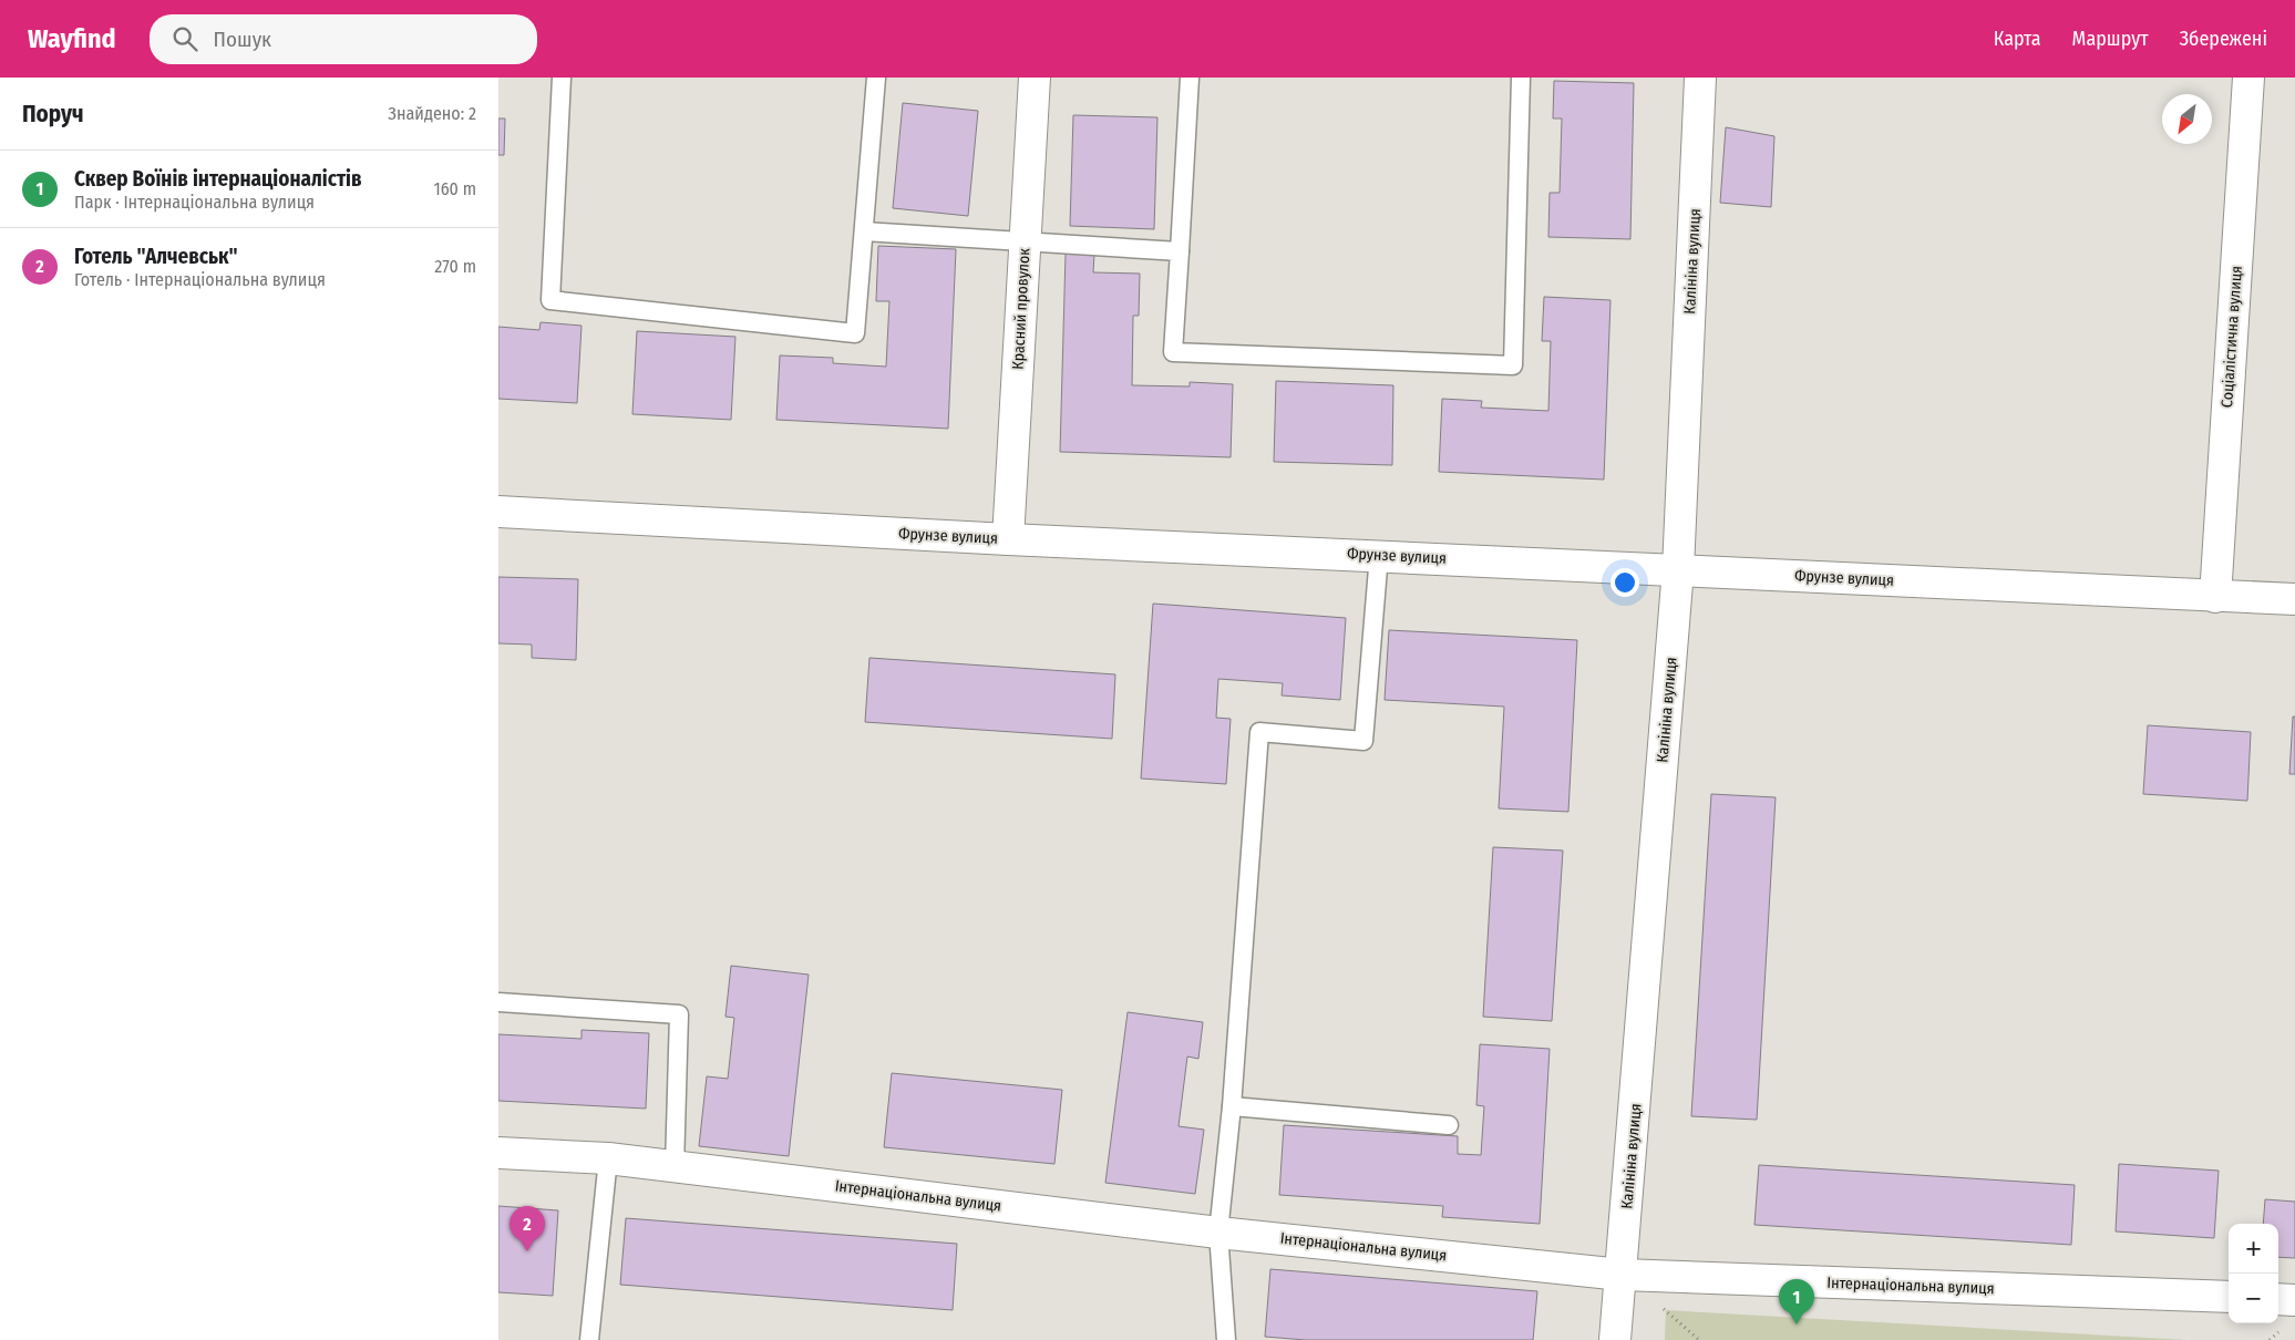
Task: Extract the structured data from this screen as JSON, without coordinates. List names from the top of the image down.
{
  "streets": {
    "street": [
      "Калініна вулиця",
      "Красний провулок",
      "Соціалістична вулиця",
      "Фрунзе вулиця",
      "Інтернаціональна вулиця"
    ]
  },
  "crossings": [
    ["Калініна вулиця", "Фрунзе вулиця"],
    ["Калініна вулиця", "Інтернаціональна вулиця"],
    ["Красний провулок", "Фрунзе вулиця"],
    ["Соціалістична вулиця", "Фрунзе вулиця"]
  ],
  "north": "bottom left",
  "page": {
    "header": "Wayfind",
    "search": "Пошук",
    "nav": ["Карта", "Маршрут", "Збережені"],
    "heading": ["Поруч", "Знайдено: 2"],
    "list": [
      {
        "mark": "1",
        "name": "Сквер Воїнів інтернаціоналістів",
        "note": "Парк · Інтернаціональна вулиця",
        "value": "160 m"
      },
      {
        "mark": "2",
        "name": "Готель \"Алчевськ\"",
        "note": "Готель · Інтернаціональна вулиця",
        "value": "270 m"
      }
    ],
    "pins": ["2", "1"],
    "map_buttons": ["+", "−"]
  }
}
